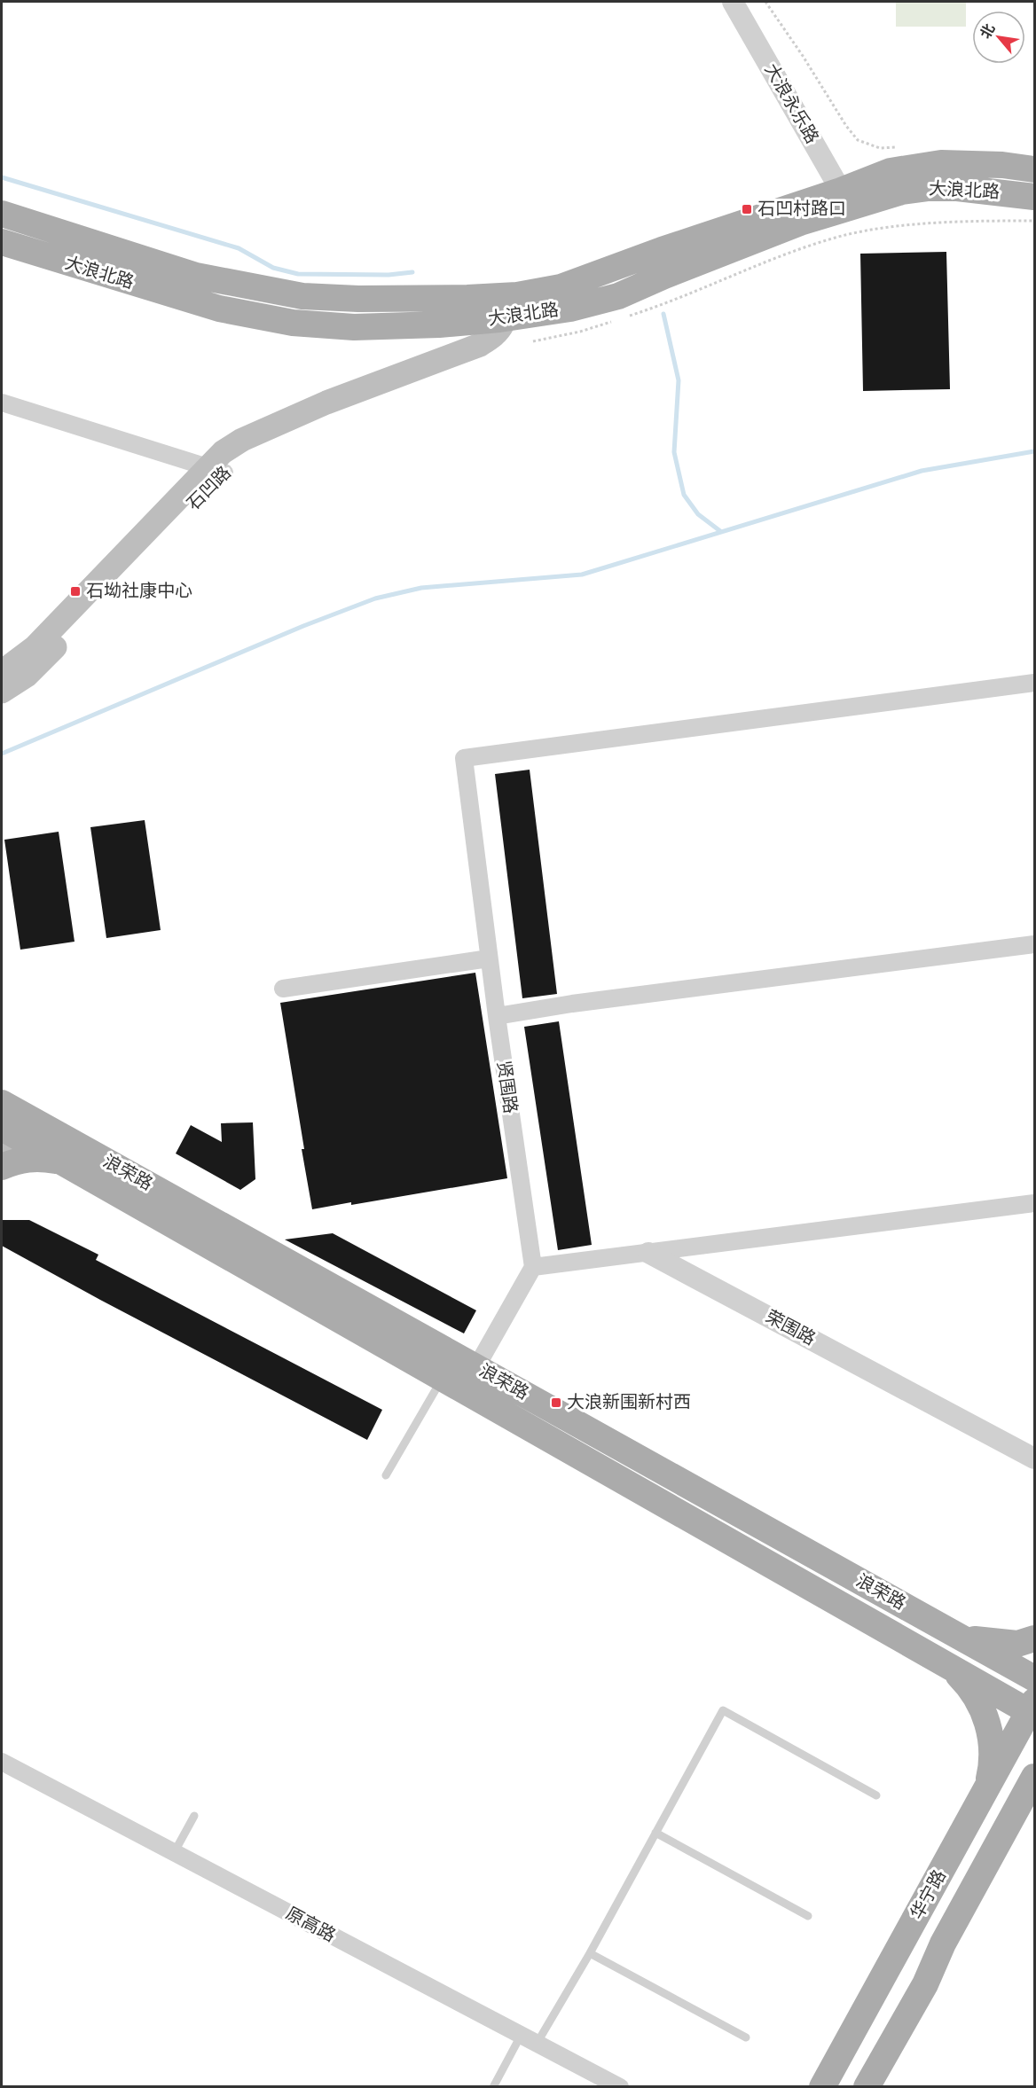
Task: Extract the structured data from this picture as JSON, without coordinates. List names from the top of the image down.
{
  "streets": {
    "main road": [
      "大浪北路",
      "石凹路",
      "浪荣路",
      "华宁路"
    ],
    "street": [
      "大浪永乐路",
      "贤围路",
      "荣围路",
      "原高路"
    ]
  },
  "crossings": [
    ["大浪永乐路", "大浪北路"],
    ["大浪北路", "石凹路"],
    ["浪荣路", "华宁路"]
  ],
  "places": {
    "transit": ["石凹村路口", "石坳社康中心", "大浪新围新村西"]
  },
  "north": "top left"
}
